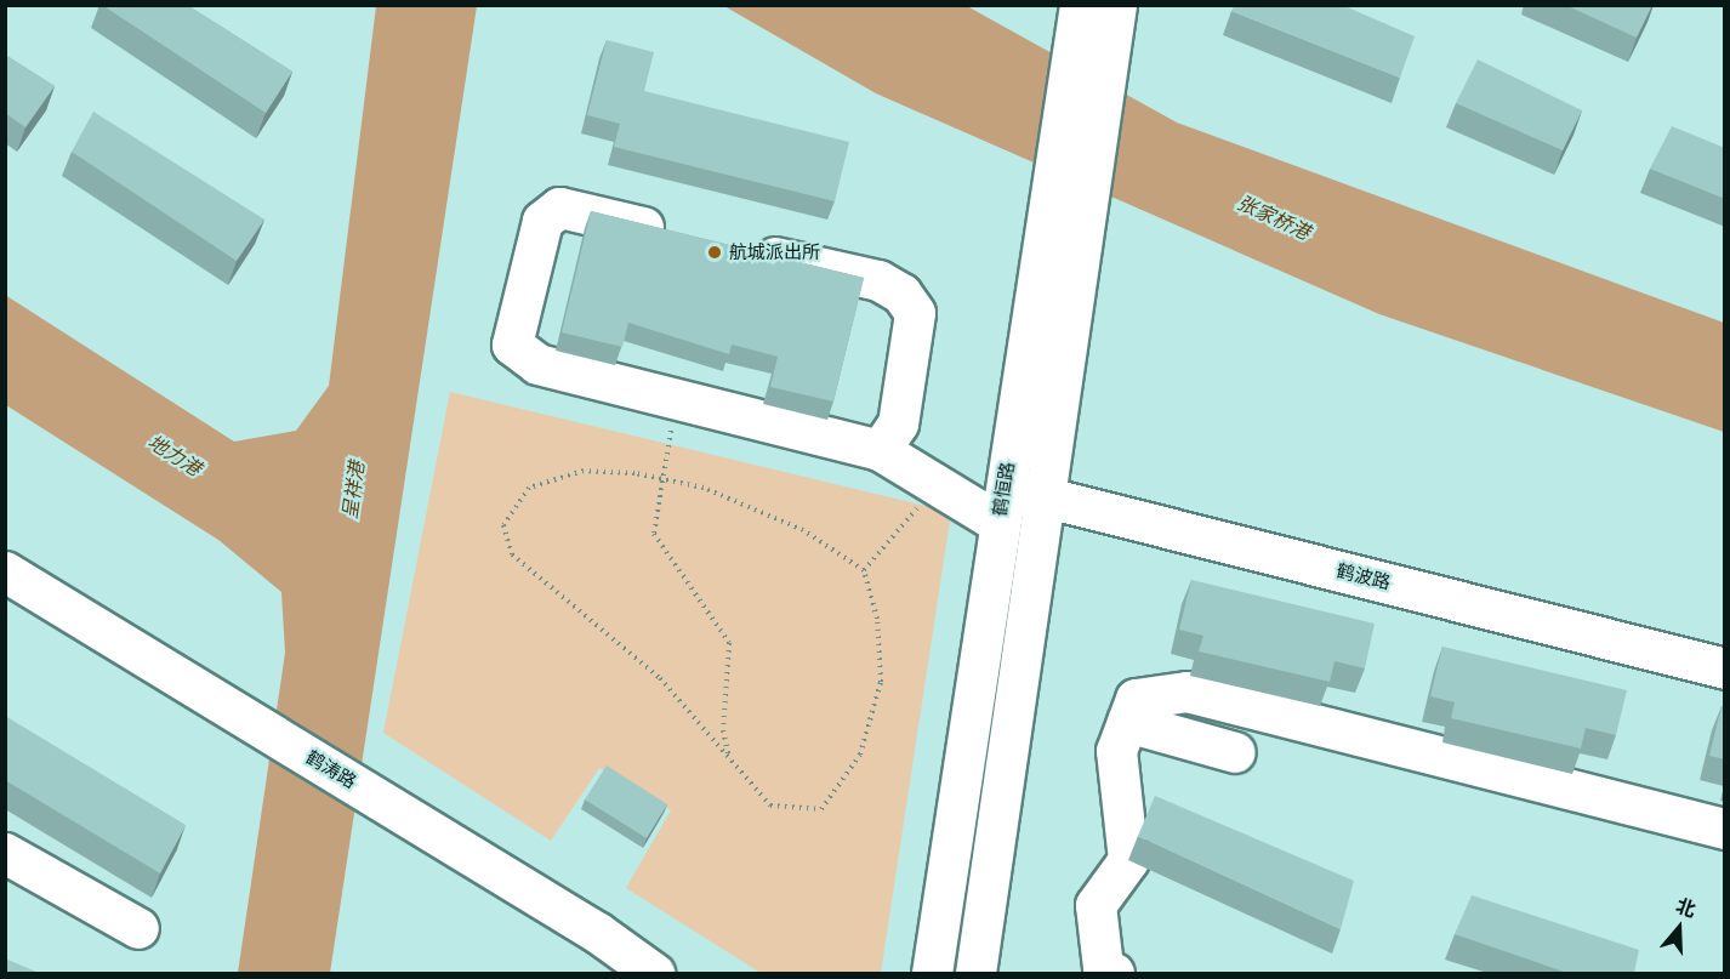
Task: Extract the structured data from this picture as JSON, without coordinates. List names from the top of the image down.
{
  "streets": {
    "street": ["鹤恒路", "鹤波路", "鹤涛路"]
  },
  "crossings": [
    ["鹤恒路", "鹤波路"]
  ],
  "water": ["张家桥港", "地力港", "呈祥港"],
  "places": ["航城派出所"],
  "north": "top"
}
